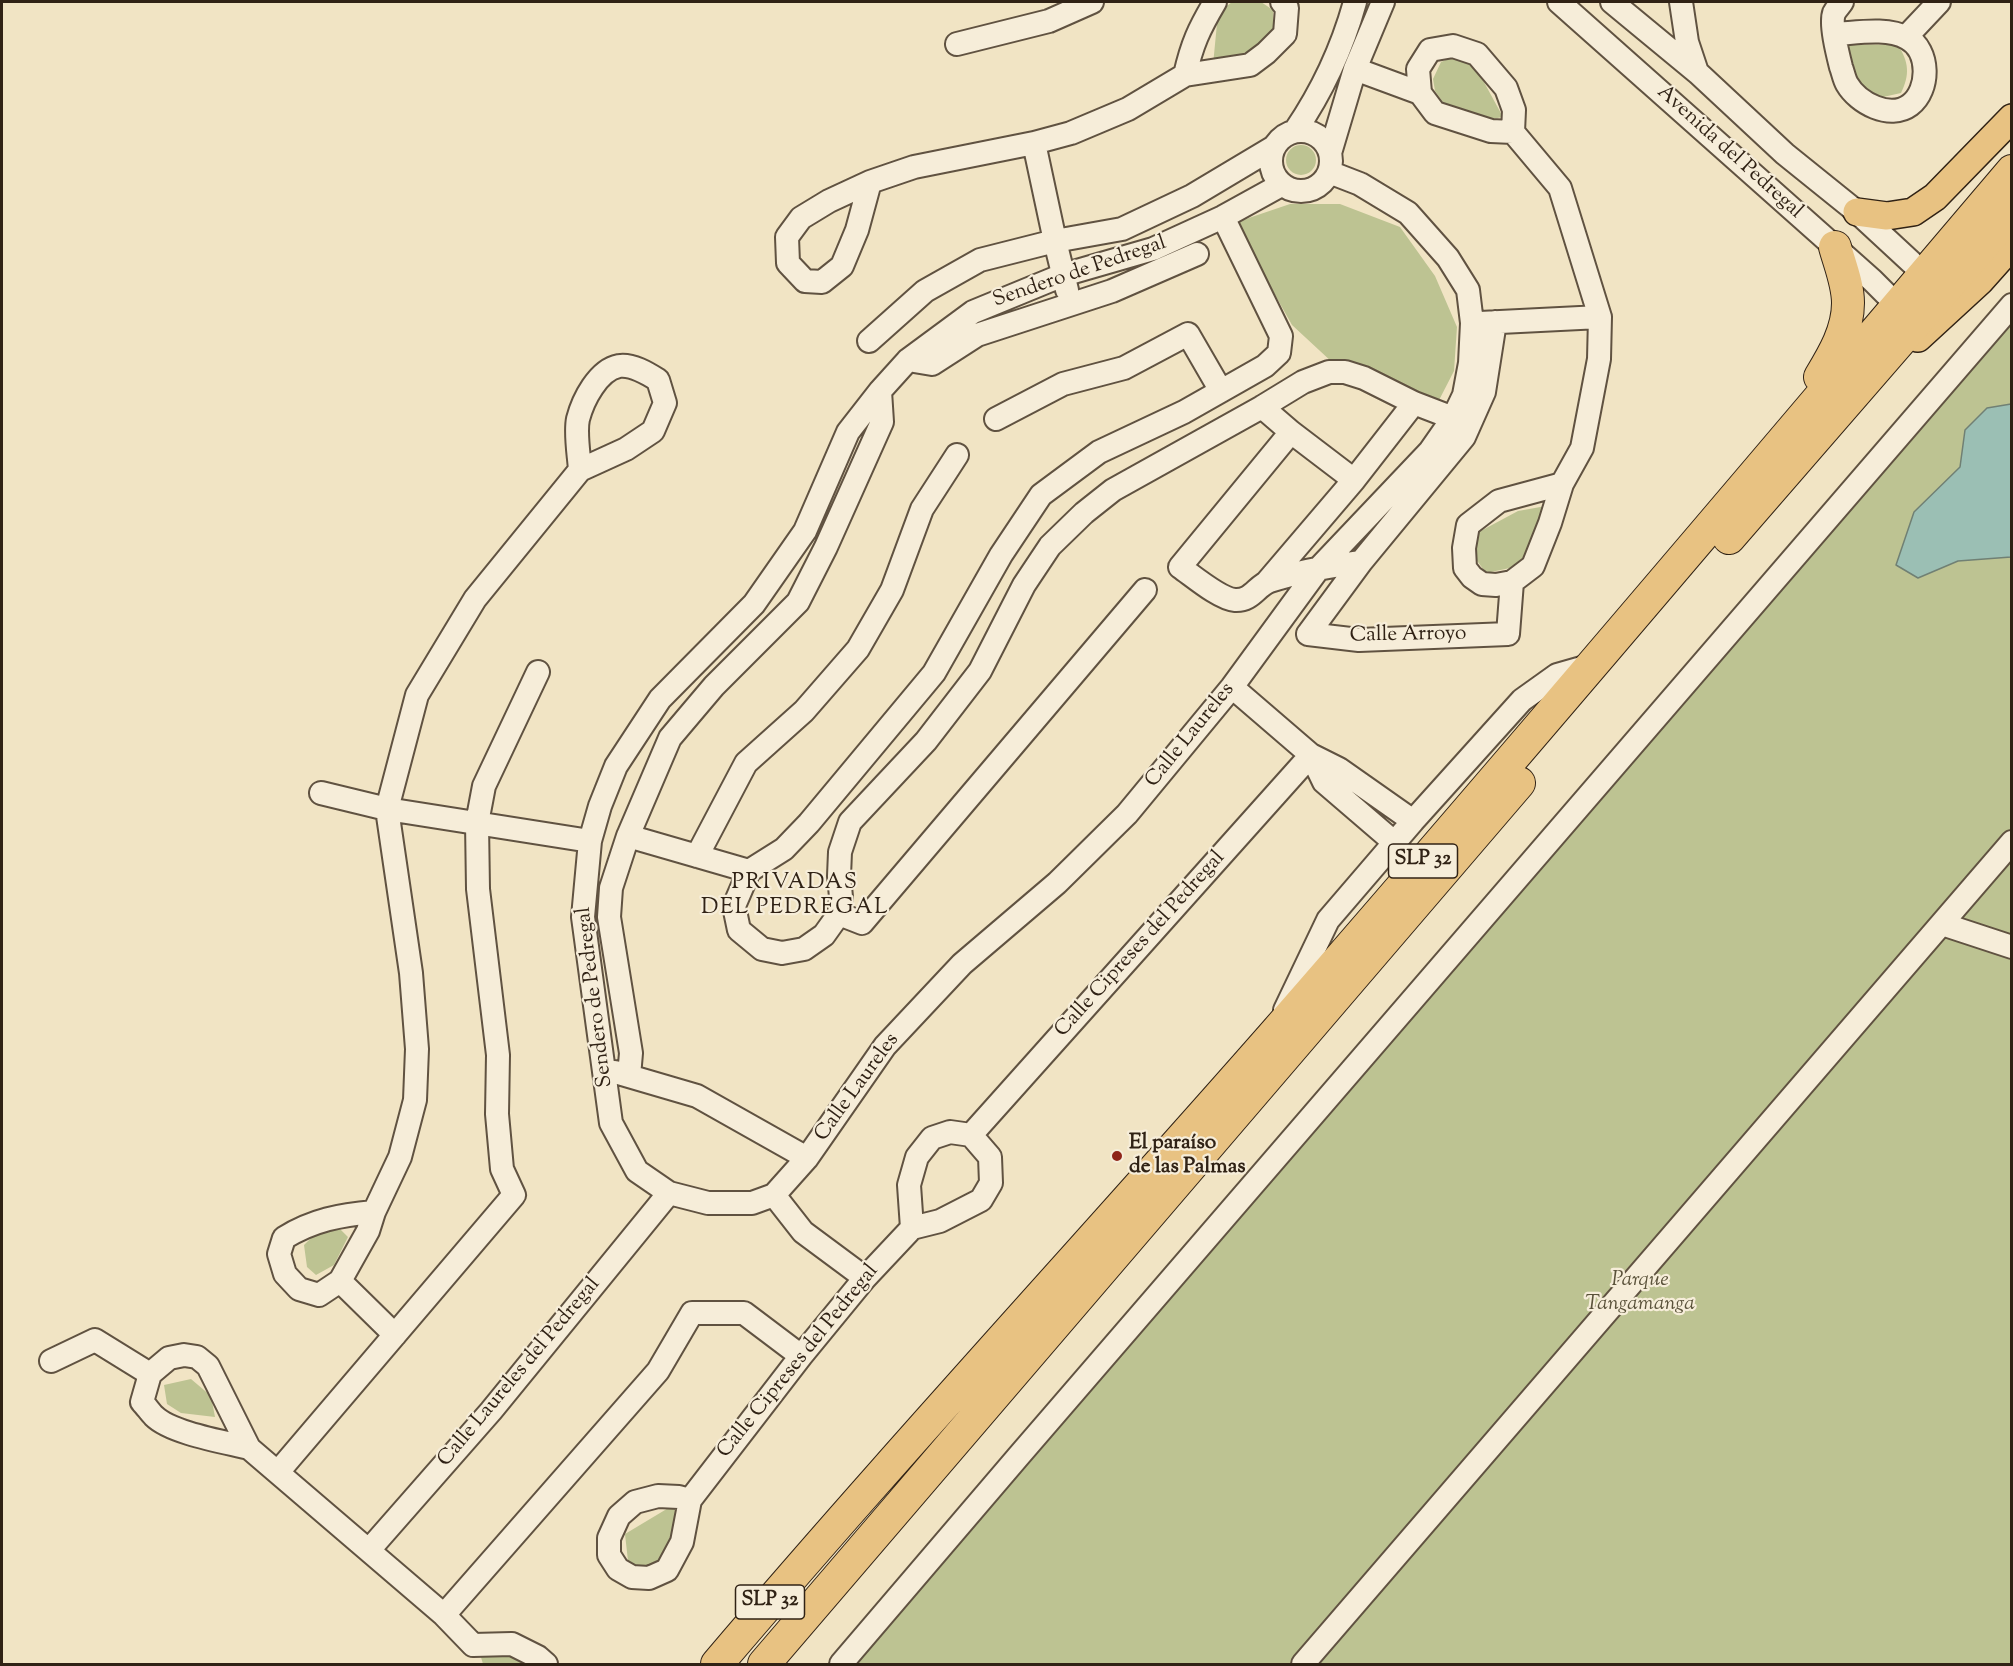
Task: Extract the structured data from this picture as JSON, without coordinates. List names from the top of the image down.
{
  "streets": {
    "highway": ["SLP 32"],
    "street": [
      "Avenida del Pedregal",
      "Sendero de Pedregal",
      "Calle Arroyo",
      "Calle Laureles",
      "Calle Cipreses del Pedregal",
      "Calle Laureles del Pedregal"
    ]
  },
  "crossings": [
    ["Avenida del Pedregal", "SLP 32"],
    ["Sendero de Pedregal", "Calle Laureles"],
    ["Sendero de Pedregal", "Calle Laureles del Pedregal"]
  ],
  "districts": ["PRIVADAS DEL PEDREGAL"],
  "parks": ["Parque Tangamanga"],
  "places": ["El paraíso de las Palmas"]
}
